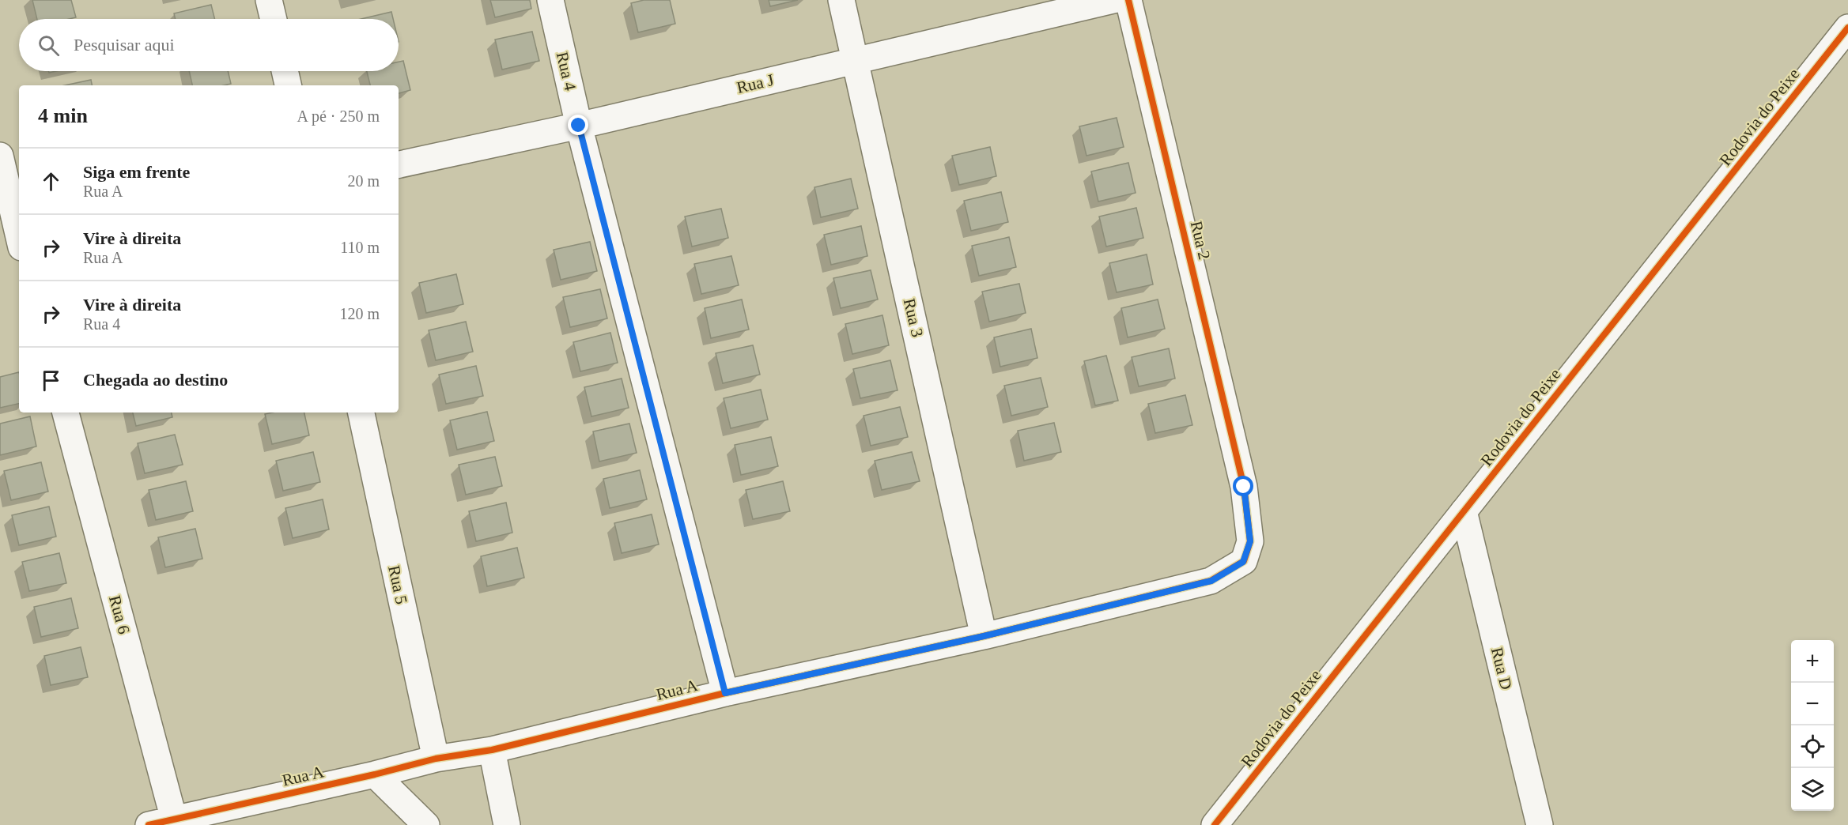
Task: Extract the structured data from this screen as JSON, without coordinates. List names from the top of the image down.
{
  "streets": {
    "street": [
      "Rua 4",
      "Rua J",
      "Rodovia do Peixe",
      "Rua 2",
      "Rua 3",
      "Rua 5",
      "Rua 6",
      "Rua D",
      "Rua A"
    ]
  },
  "crossings": [
    ["Rua 4", "Rua J"],
    ["Rua 4", "Rua A"],
    ["Rua J", "Rua 3"],
    ["Rodovia do Peixe", "Rua D"],
    ["Rua 2", "Rua A"],
    ["Rua 3", "Rua A"],
    ["Rua 5", "Rua A"],
    ["Rua 6", "Rua A"]
  ],
  "page": {
    "search": "Pesquisar aqui",
    "heading": ["4 min", "A pé · 250 m"],
    "list": [
      ["Siga em frente", "Rua A", "20 m"],
      ["Vire à direita", "Rua A", "110 m"],
      ["Vire à direita", "Rua 4", "120 m"],
      "Chegada ao destino"
    ],
    "map_buttons": ["+", "−"]
  }
}
